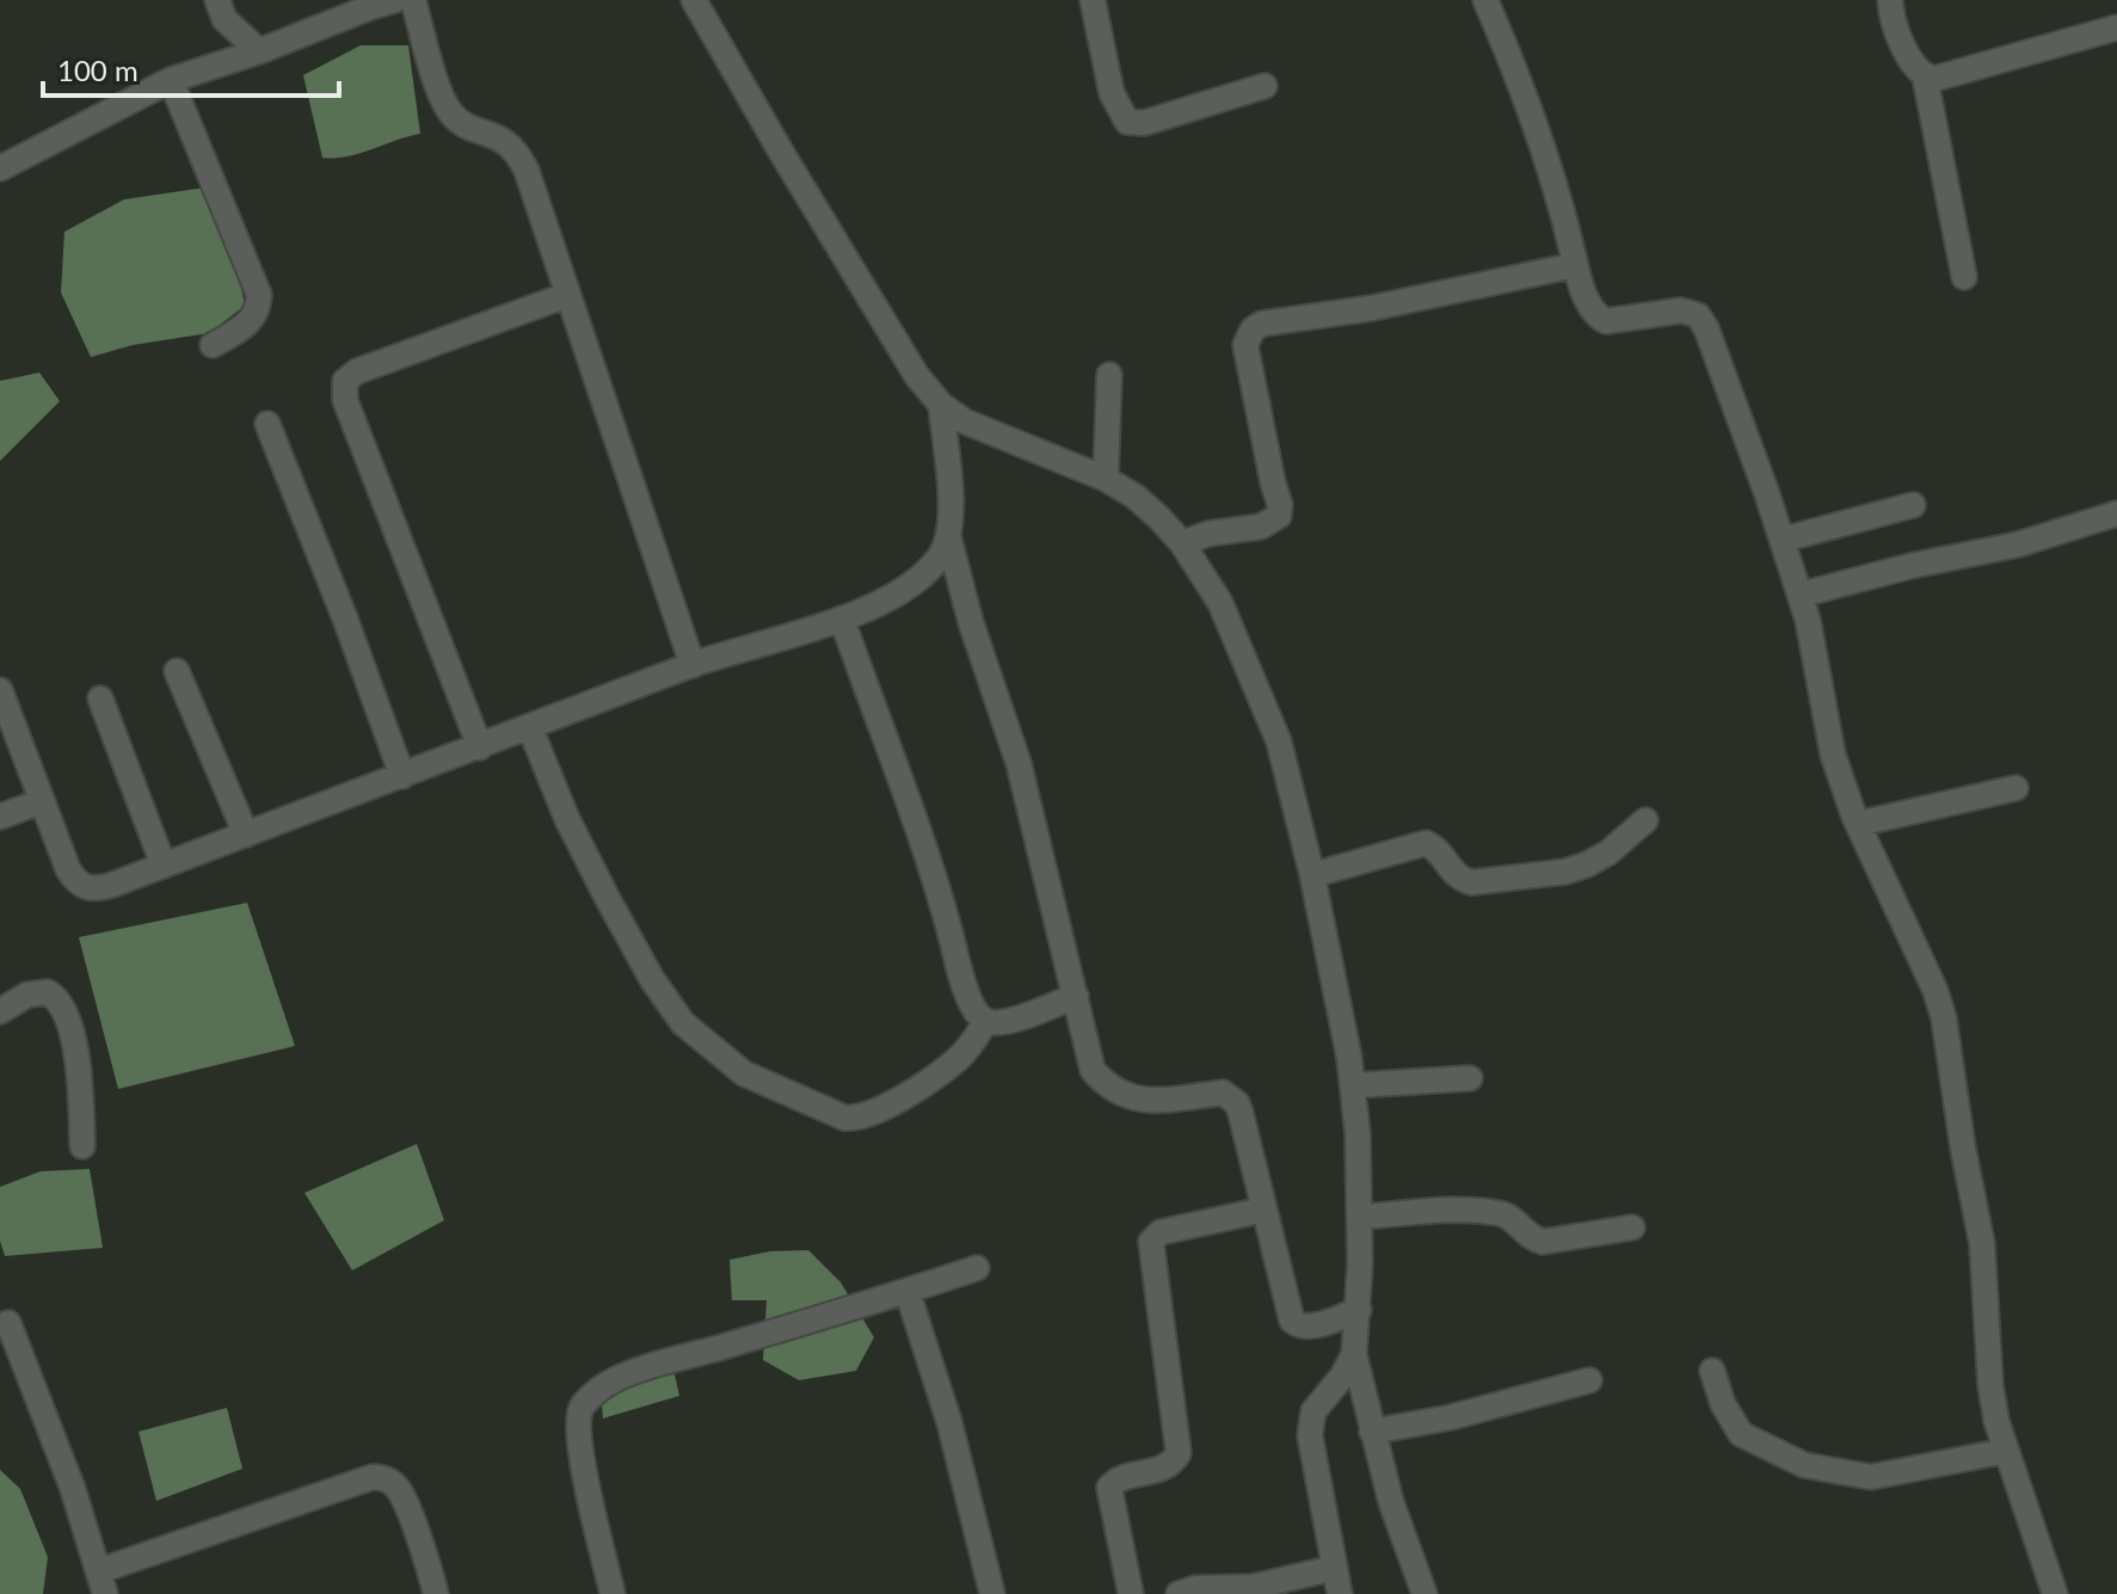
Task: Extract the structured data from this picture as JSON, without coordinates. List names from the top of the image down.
{
  "scale_bar": "100 m"
}
